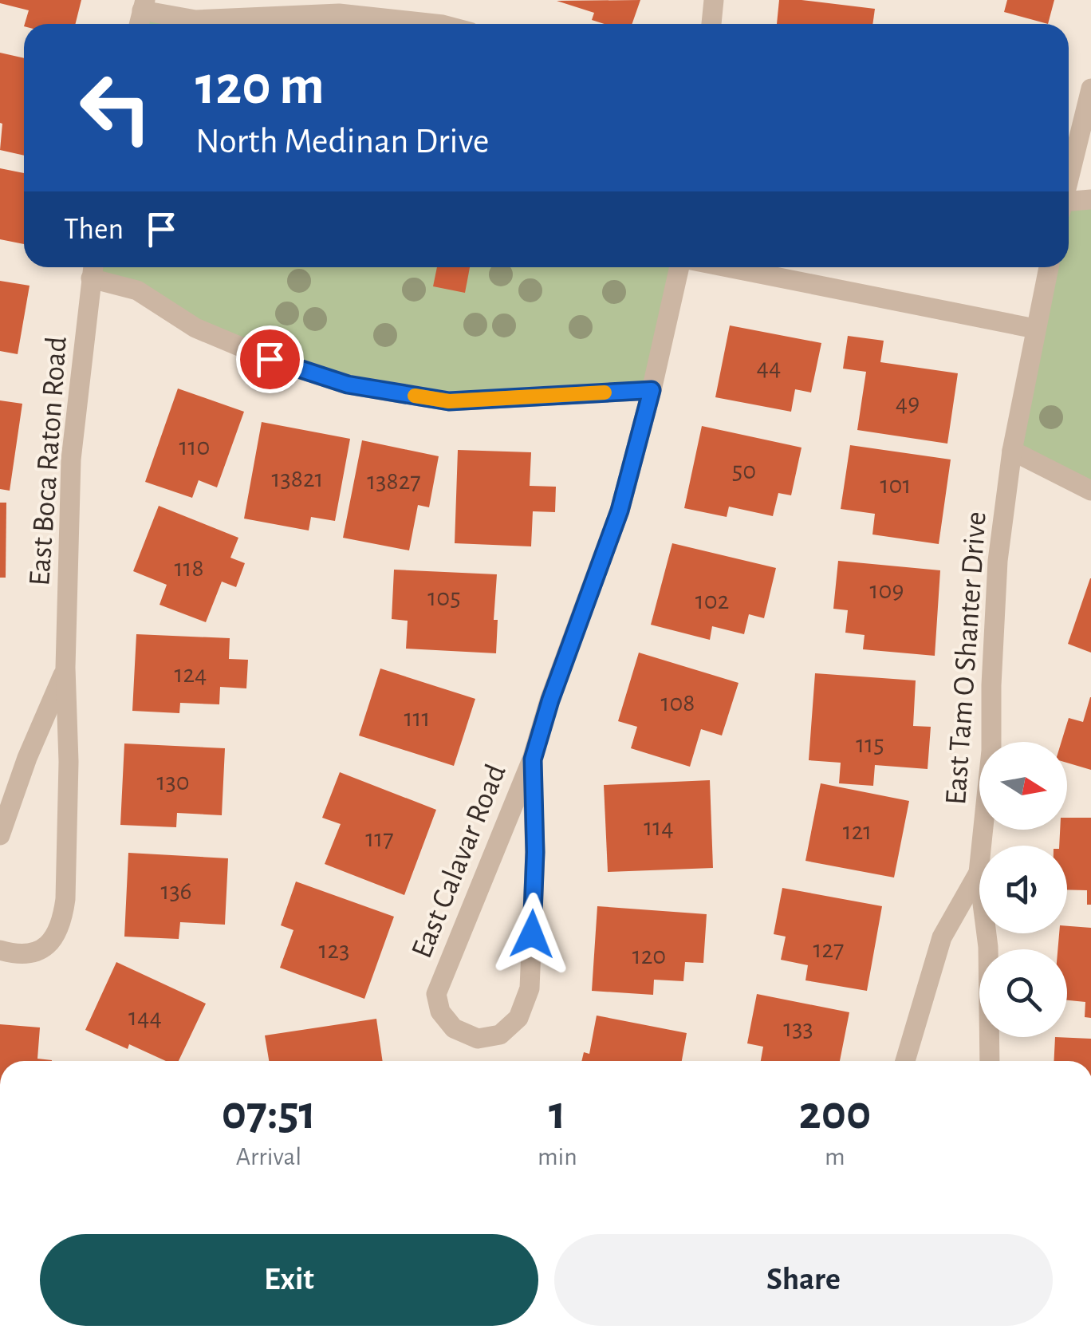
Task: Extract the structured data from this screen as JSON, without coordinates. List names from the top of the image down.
{
  "streets": {
    "street": ["East Boca Raton Road", "East Tam O Shanter Drive", "East Calavar Road"]
  },
  "house_numbers": [
    "44",
    "49",
    "110",
    "50",
    "13821",
    "13827",
    "101",
    "118",
    "109",
    "105",
    "102",
    "124",
    "108",
    "111",
    "115",
    "130",
    "114",
    "121",
    "117",
    "136",
    "127",
    "123",
    "120",
    "144",
    "133"
  ],
  "north": "right",
  "page": {
    "turn": ["120 m", "North Medinan Drive"],
    "then": "Then",
    "eta": [
      "07:51",
      "Arrival",
      "1",
      "min",
      "200",
      "m"
    ],
    "buttons": ["Exit", "Share"]
  }
}
